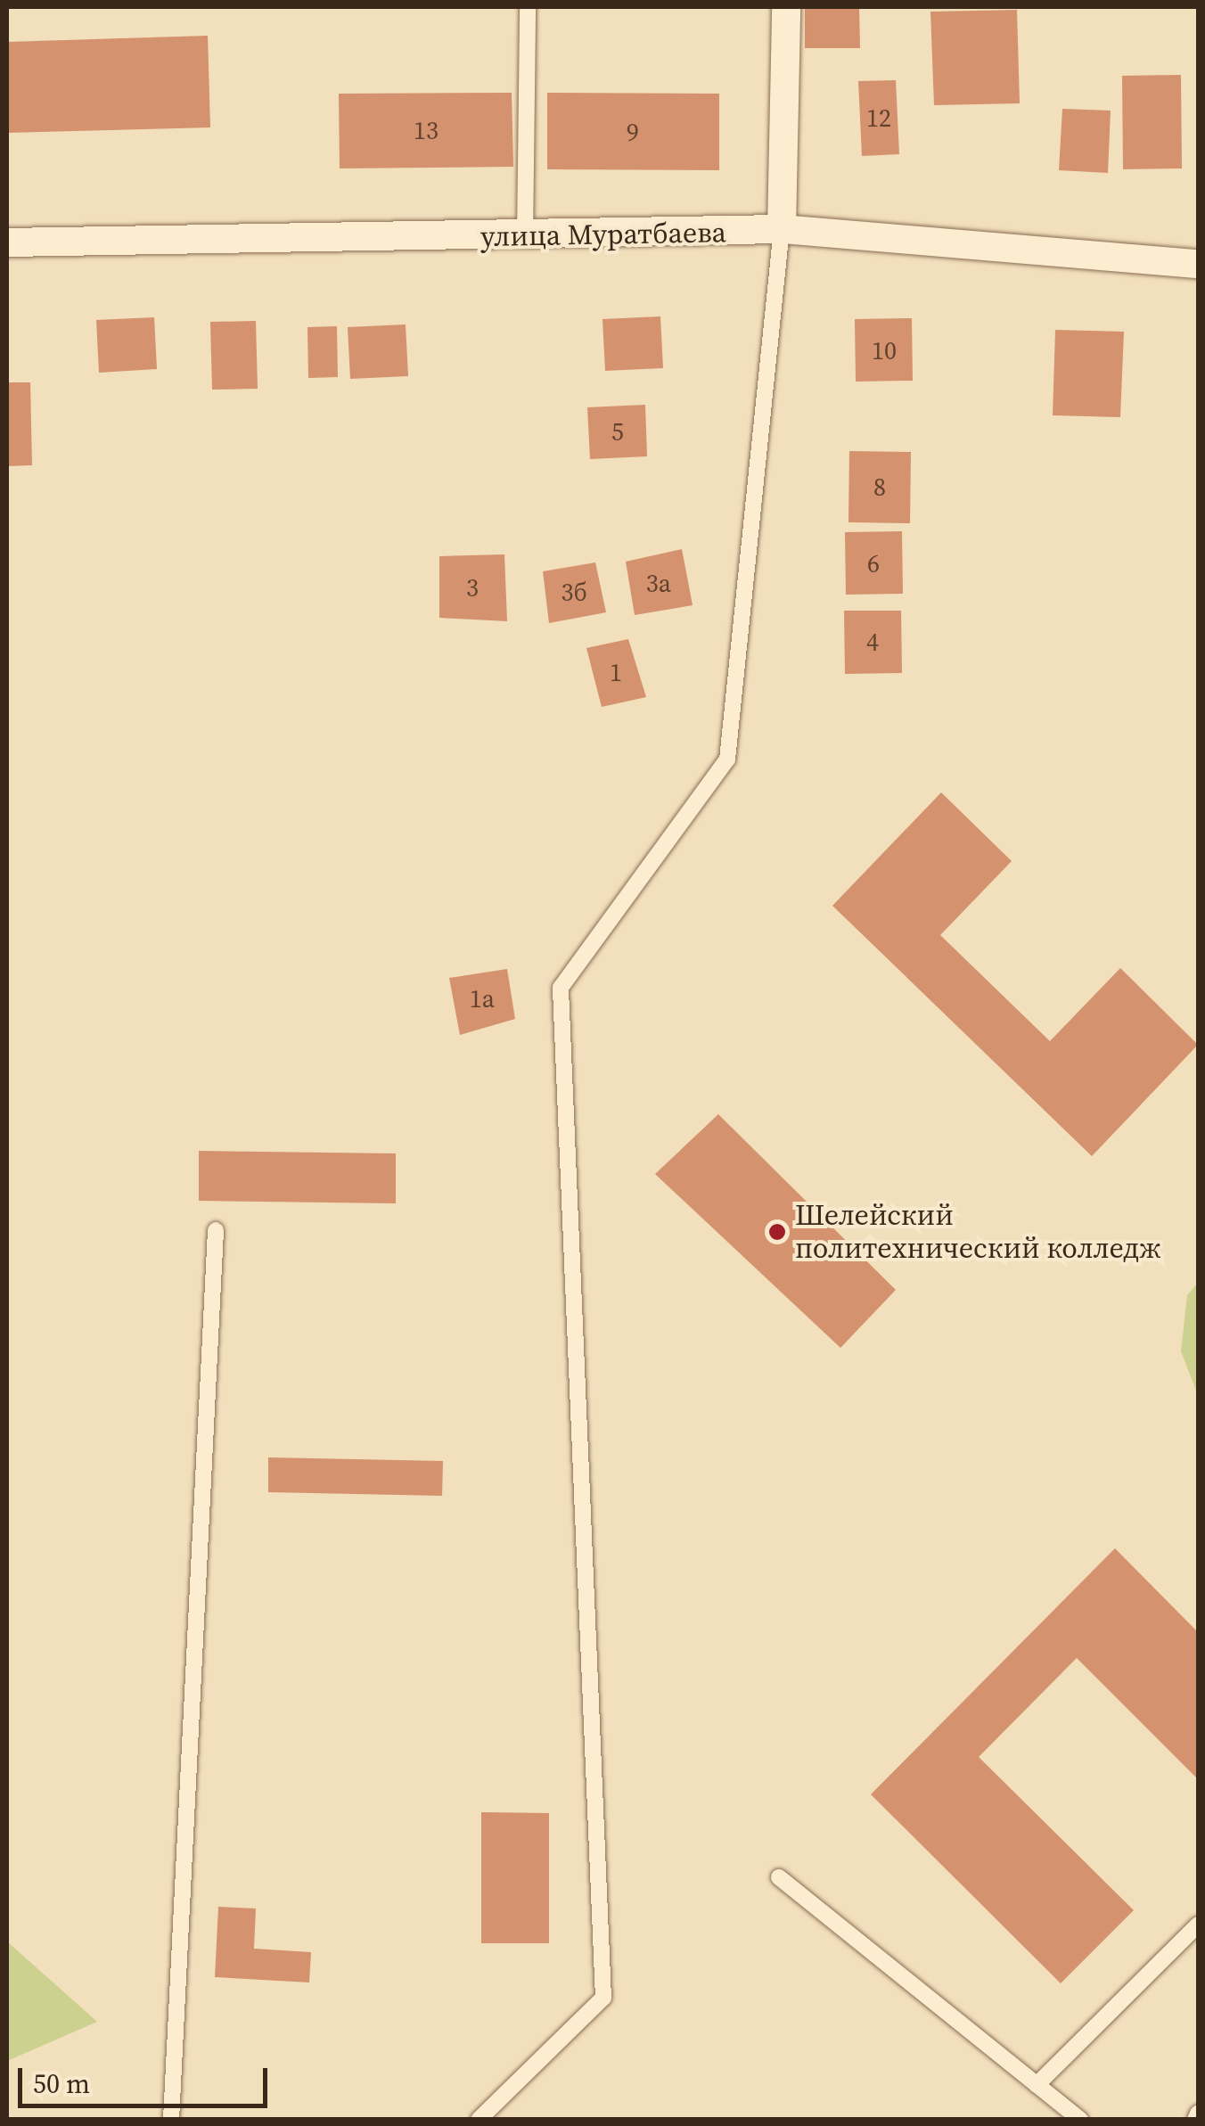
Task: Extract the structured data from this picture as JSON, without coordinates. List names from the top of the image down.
{
  "streets": {
    "street": ["улица Муратбаева"]
  },
  "places": ["Шелейский политехнический колледж"],
  "house_numbers": [
    "12",
    "13",
    "9",
    "10",
    "5",
    "8",
    "6",
    "3а",
    "3",
    "3б",
    "4",
    "1",
    "1а"
  ],
  "scale_bar": "50 m"
}
